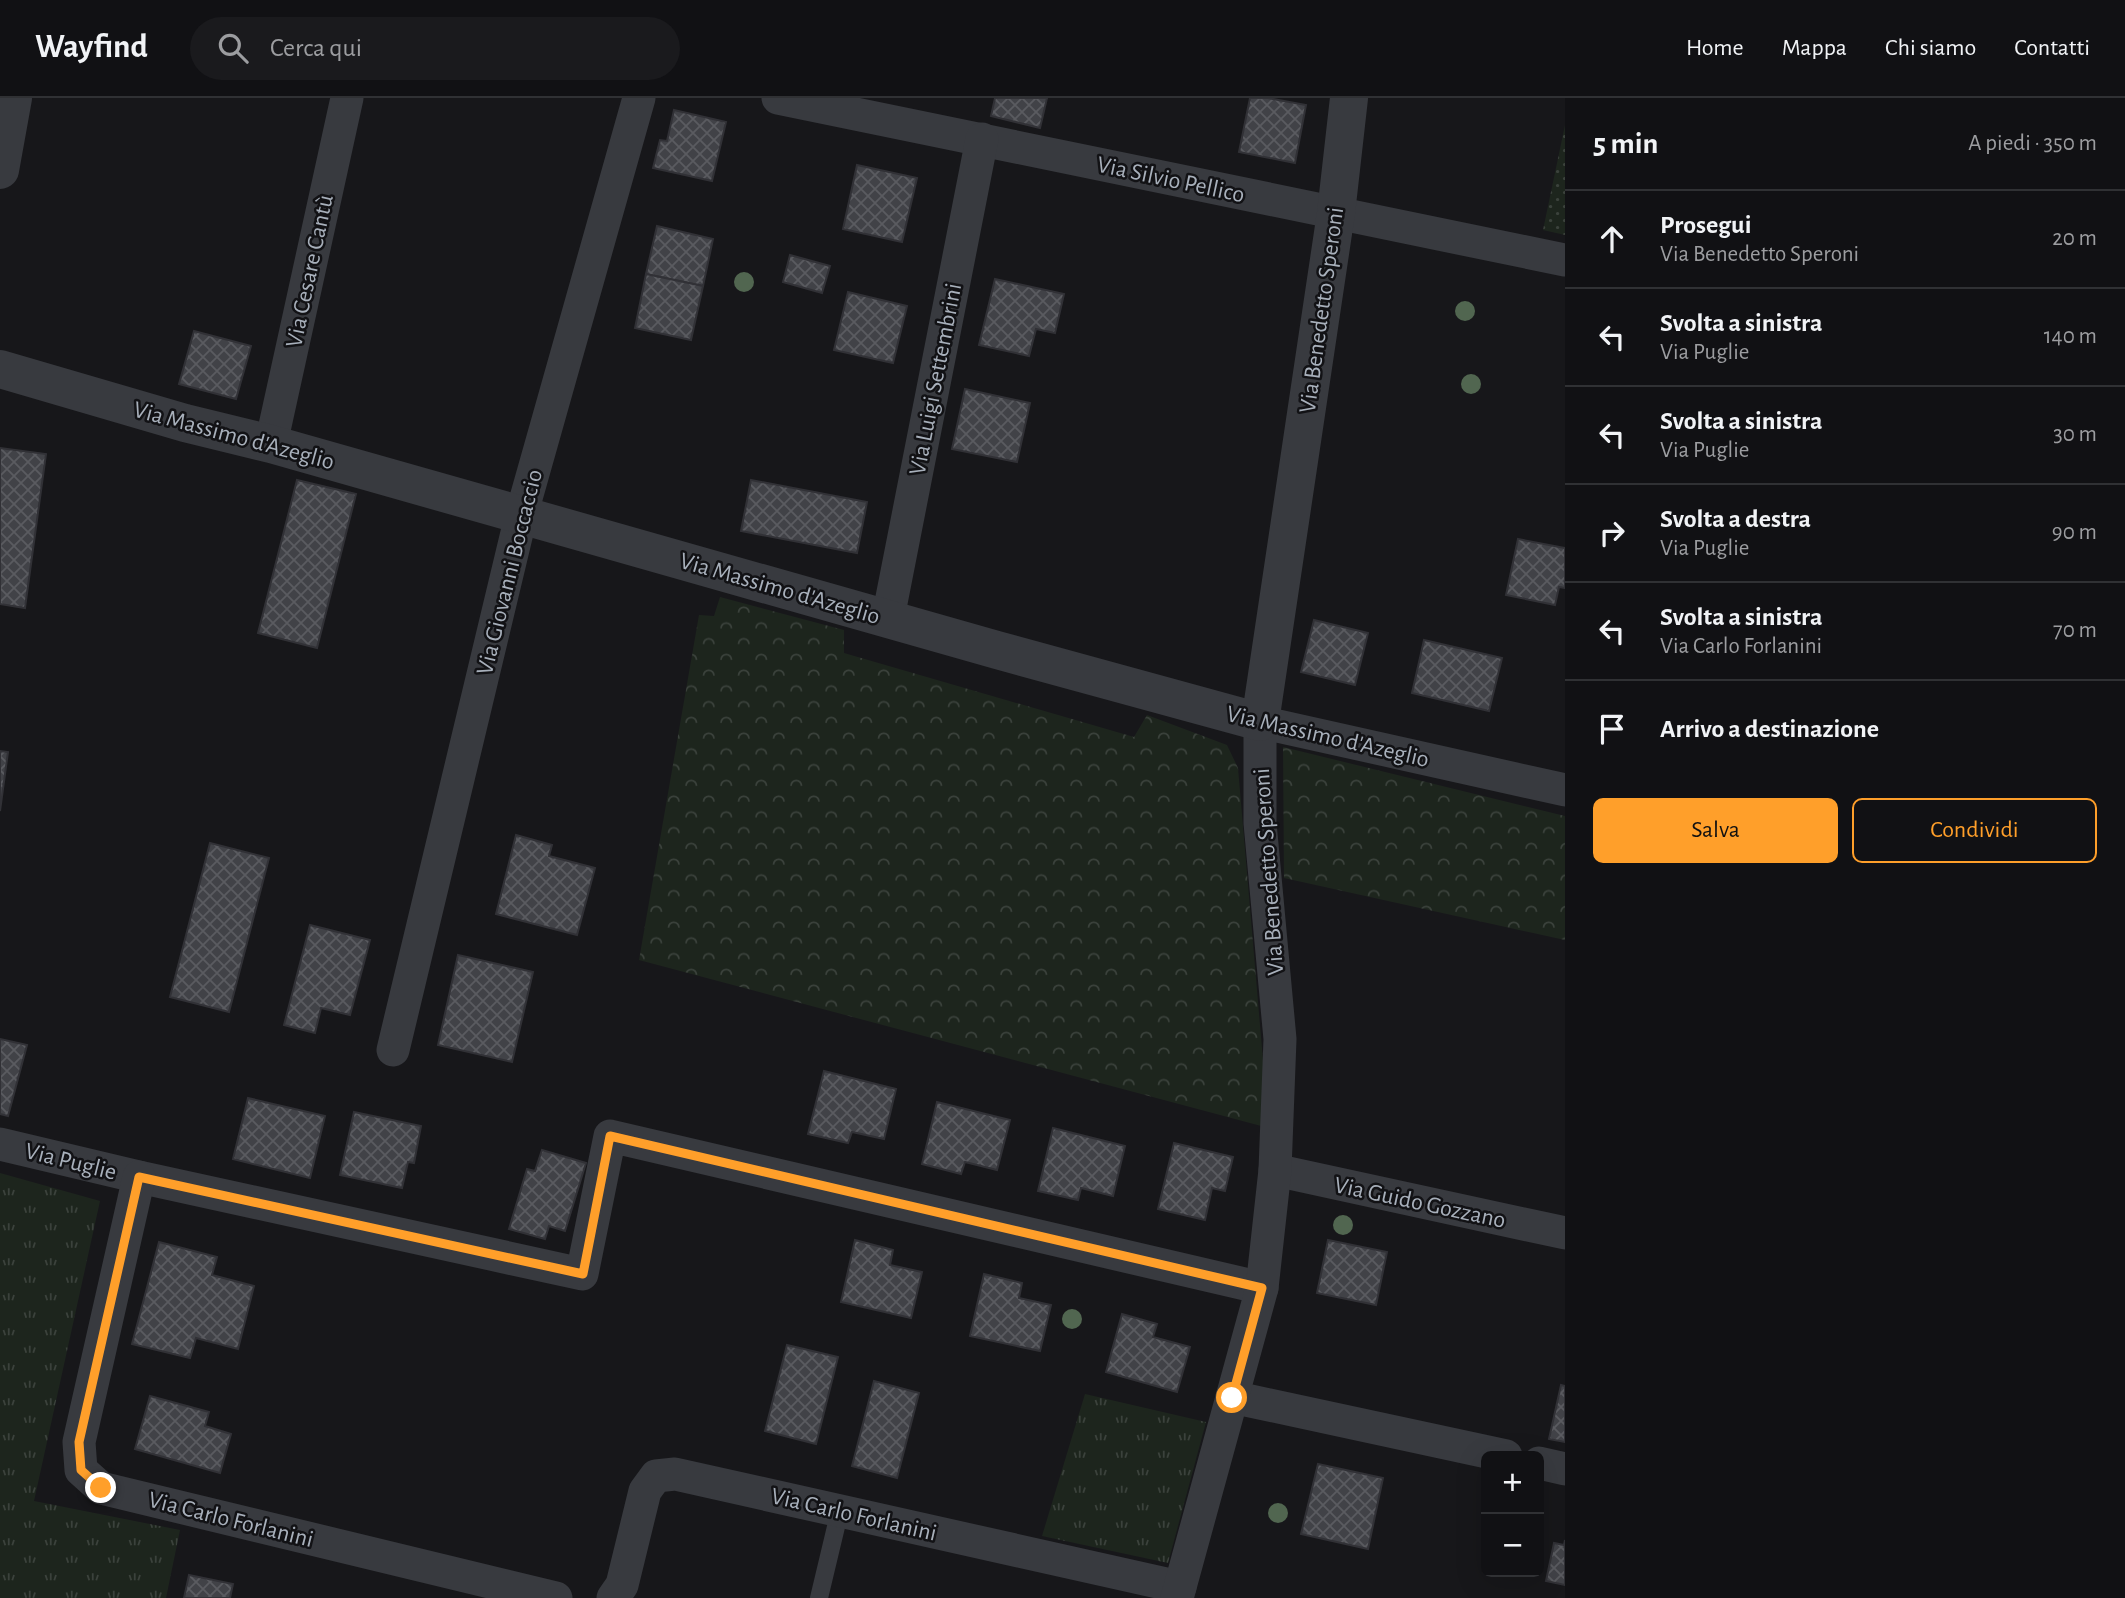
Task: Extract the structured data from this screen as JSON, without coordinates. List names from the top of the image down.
{
  "streets": {
    "street": [
      "Via Silvio Pellico",
      "Via Cesare Cantù",
      "Via Benedetto Speroni",
      "Via Luigi Settembrini",
      "Via Massimo d'Azeglio",
      "Via Giovanni Boccaccio",
      "Via Puglie",
      "Via Guido Gozzano",
      "Via Carlo Forlanini"
    ]
  },
  "crossings": [
    ["Via Silvio Pellico", "Via Benedetto Speroni"],
    ["Via Silvio Pellico", "Via Luigi Settembrini"],
    ["Via Cesare Cantù", "Via Massimo d'Azeglio"],
    ["Via Benedetto Speroni", "Via Massimo d'Azeglio"],
    ["Via Benedetto Speroni", "Via Puglie"],
    ["Via Benedetto Speroni", "Via Guido Gozzano"],
    ["Via Benedetto Speroni", "Via Carlo Forlanini"],
    ["Via Luigi Settembrini", "Via Massimo d'Azeglio"],
    ["Via Massimo d'Azeglio", "Via Giovanni Boccaccio"],
    ["Via Puglie", "Via Carlo Forlanini"]
  ],
  "page": {
    "header": "Wayfind",
    "search": "Cerca qui",
    "nav": [
      "Home",
      "Mappa",
      "Chi siamo",
      "Contatti"
    ],
    "heading": ["5 min", "A piedi · 350 m"],
    "list": [
      ["Prosegui", "Via Benedetto Speroni", "20 m"],
      ["Svolta a sinistra", "Via Puglie", "140 m"],
      ["Svolta a sinistra", "Via Puglie", "30 m"],
      ["Svolta a destra", "Via Puglie", "90 m"],
      ["Svolta a sinistra", "Via Carlo Forlanini", "70 m"],
      "Arrivo a destinazione"
    ],
    "buttons": ["Salva", "Condividi"],
    "map_buttons": ["+", "−"]
  }
}
